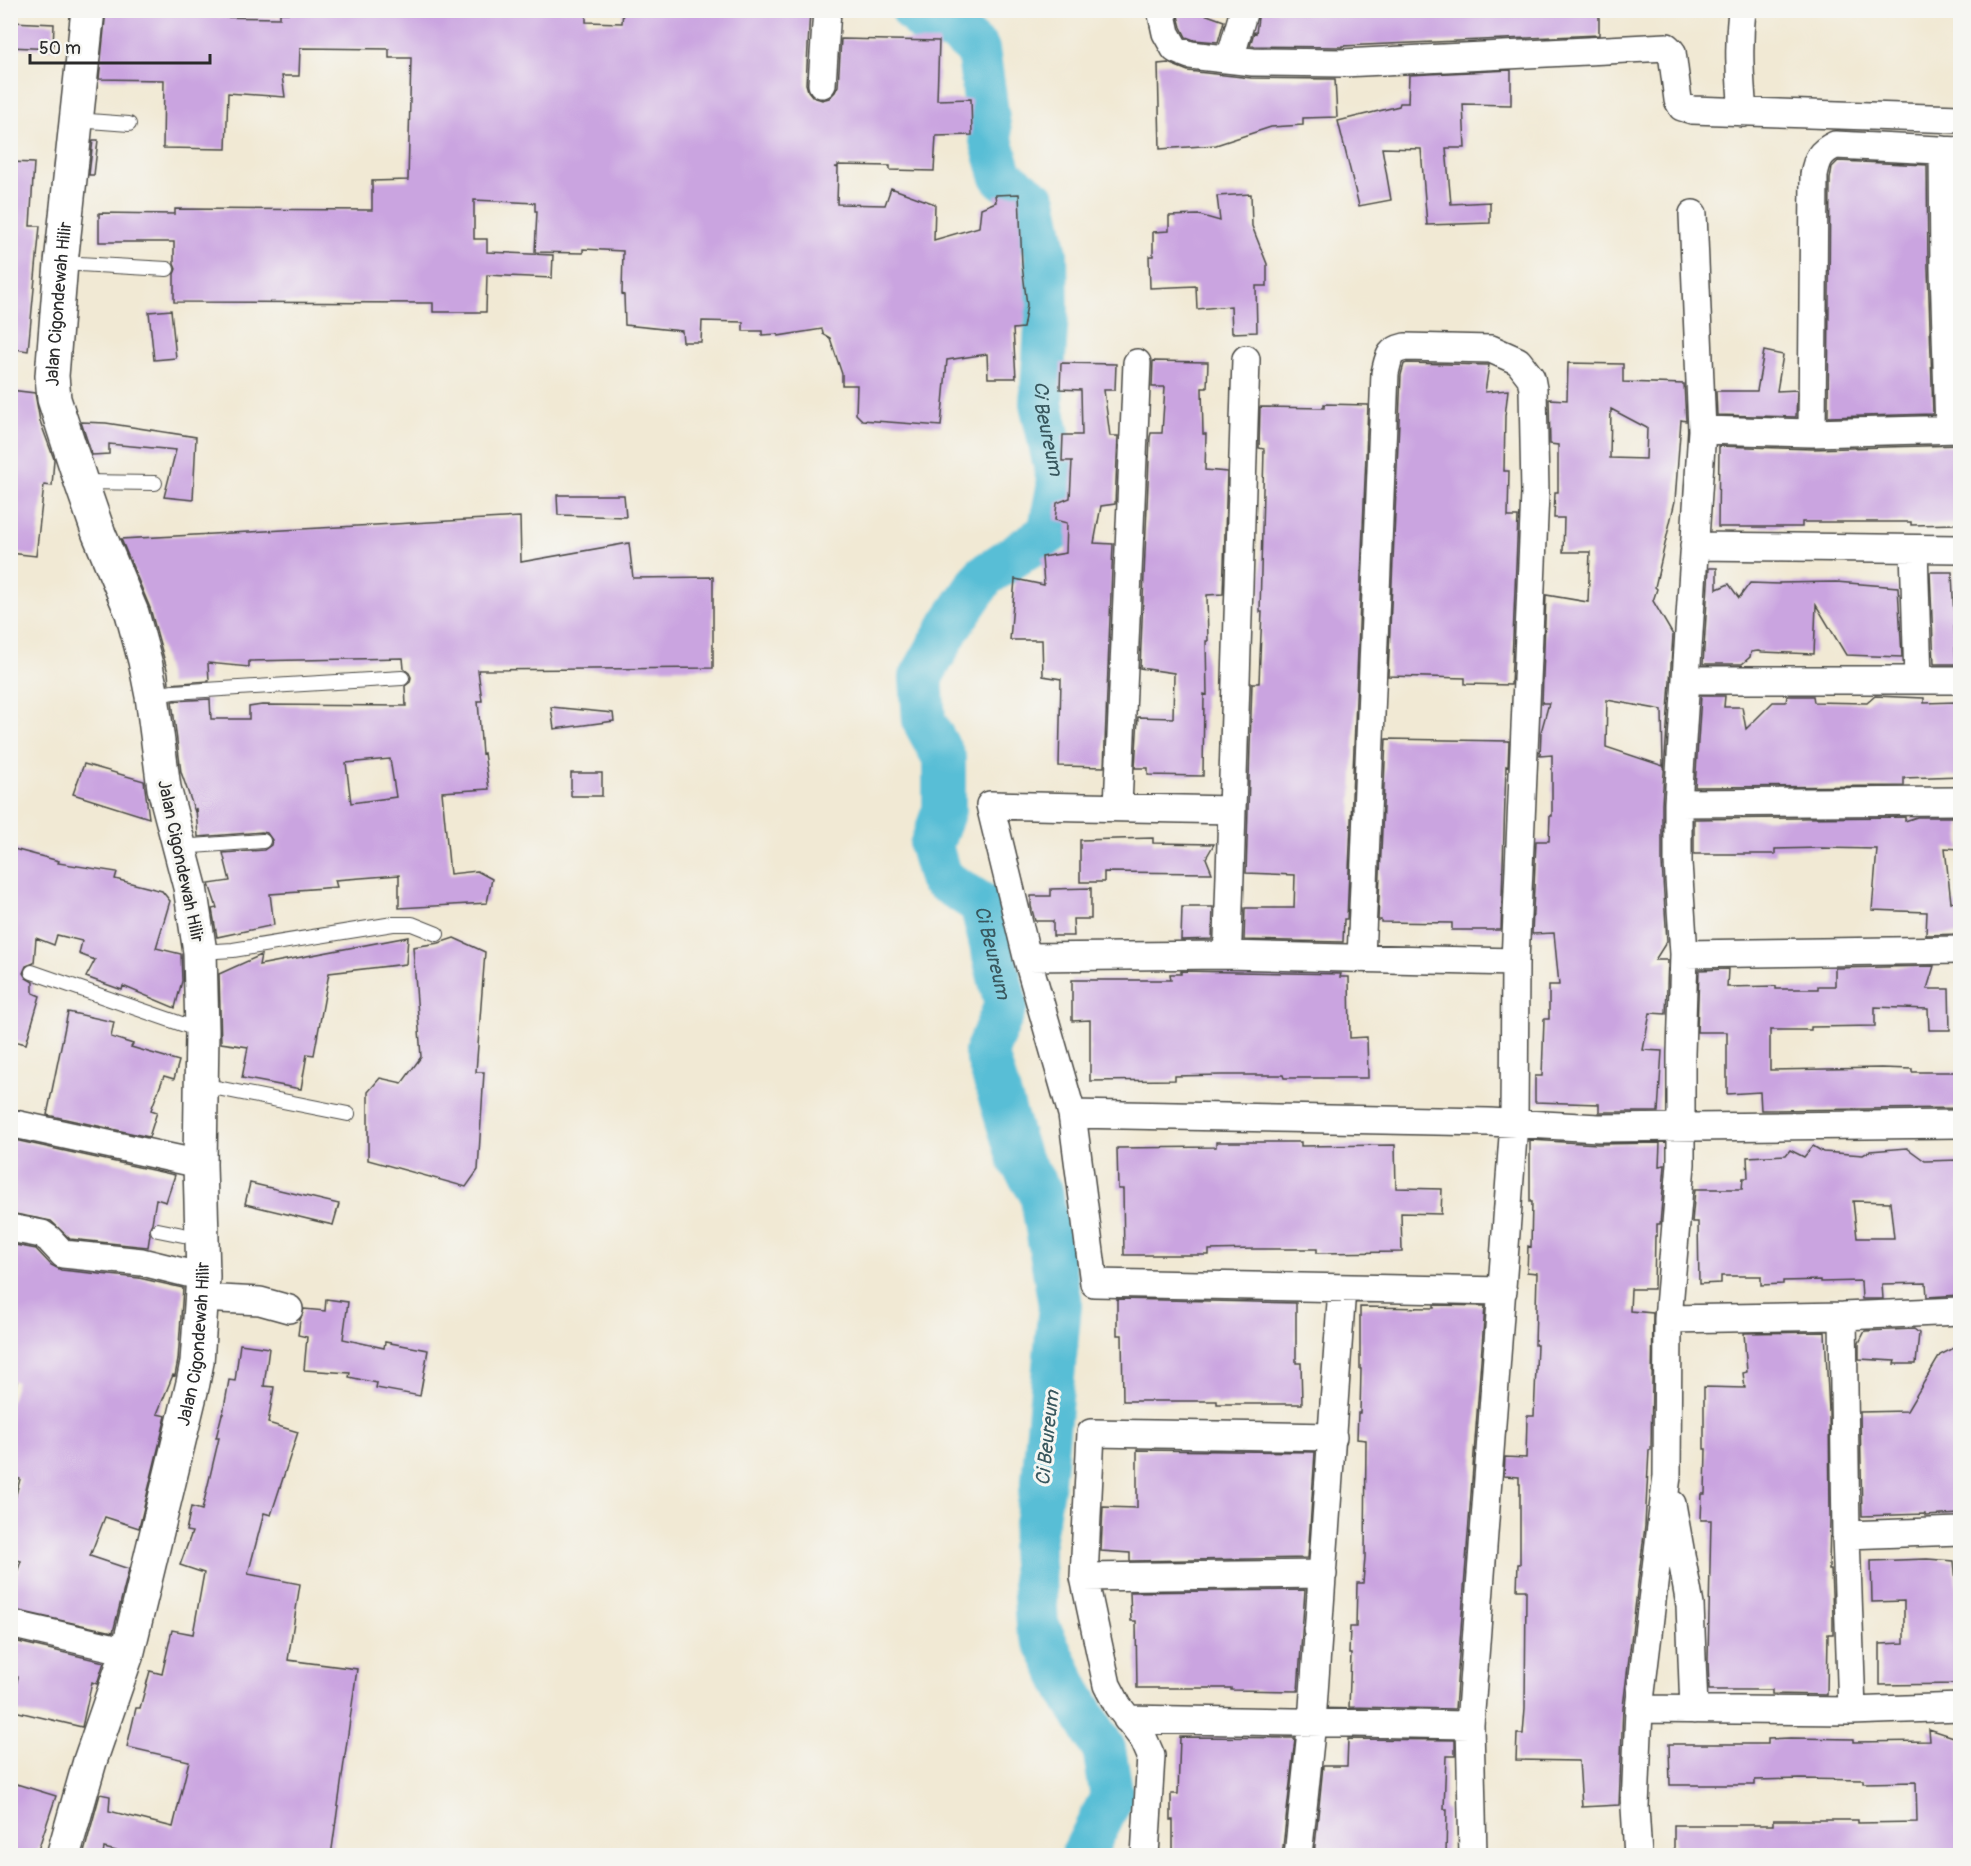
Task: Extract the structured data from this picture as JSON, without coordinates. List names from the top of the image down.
{
  "streets": {
    "street": ["Jalan Cigondewah Hilir"]
  },
  "water": ["Ci Beureum"],
  "scale_bar": "50 m"
}
